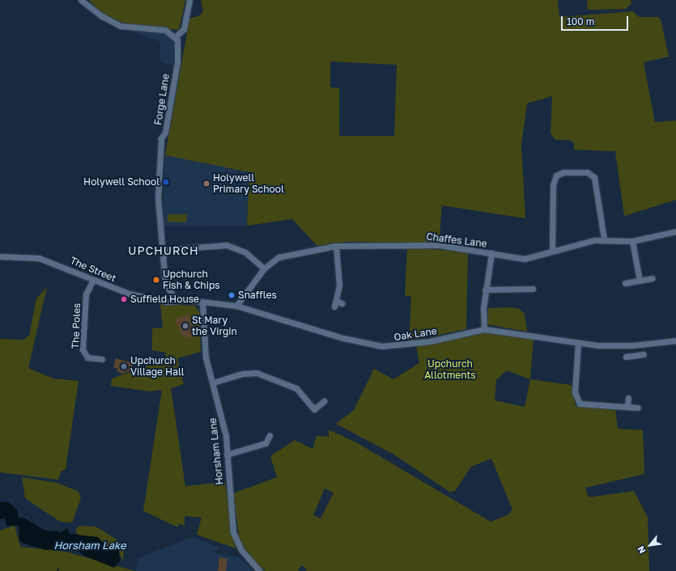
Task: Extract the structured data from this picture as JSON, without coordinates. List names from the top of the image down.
{
  "streets": {
    "street": [
      "Forge Lane",
      "Chaffes Lane",
      "The Street",
      "The Poles",
      "Oak Lane",
      "Horsham Lane"
    ]
  },
  "crossings": [
    ["Chaffes Lane", "Oak Lane"],
    ["The Street", "The Poles"],
    ["The Street", "Oak Lane"],
    ["Oak Lane", "Horsham Lane"]
  ],
  "districts": ["UPCHURCH"],
  "water": ["Horsham Lake"],
  "parks": ["Upchurch Allotments"],
  "places": [
    "Holywell School",
    "Holywell Primary School",
    "Upchurch Fish & Chips",
    "Snaffles",
    "Suffield House",
    "St Mary the Virgin",
    "Upchurch Village Hall"
  ],
  "scale_bar": "100 m",
  "north": "bottom left"
}
